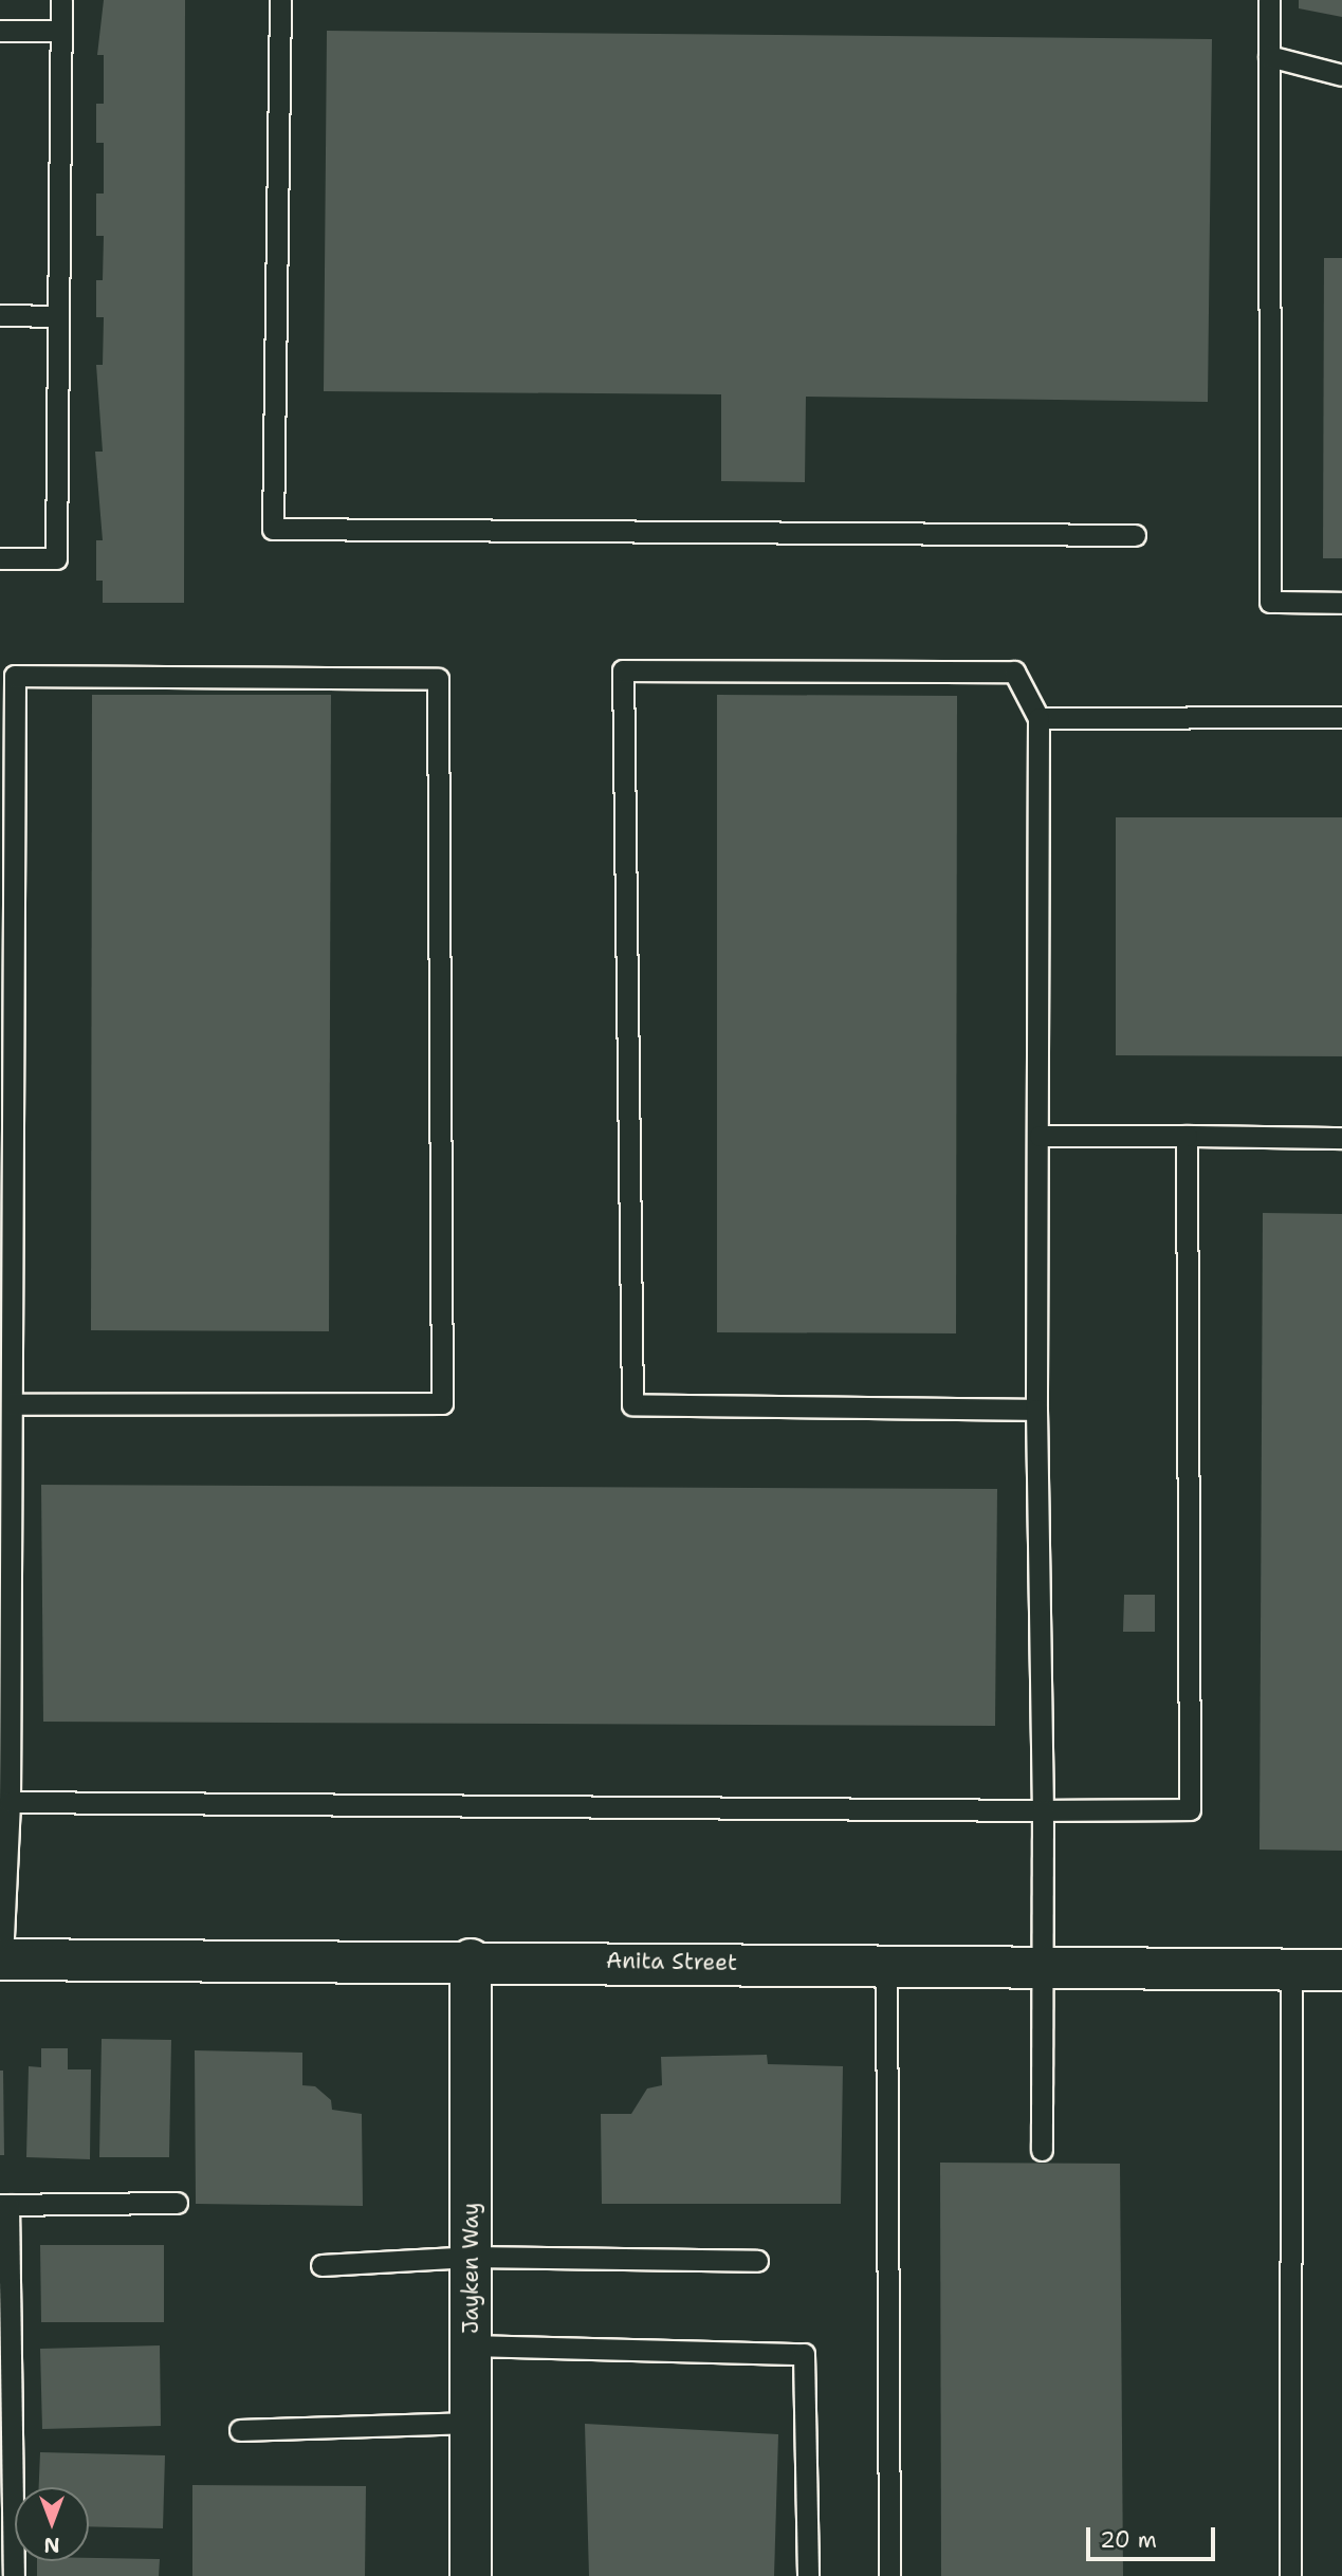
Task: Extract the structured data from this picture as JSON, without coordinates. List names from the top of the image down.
{
  "streets": {
    "street": ["Anita Street", "Jayken Way"]
  },
  "crossings": [
    ["Anita Street", "Jayken Way"]
  ],
  "scale_bar": "20 m",
  "north": "bottom"
}
